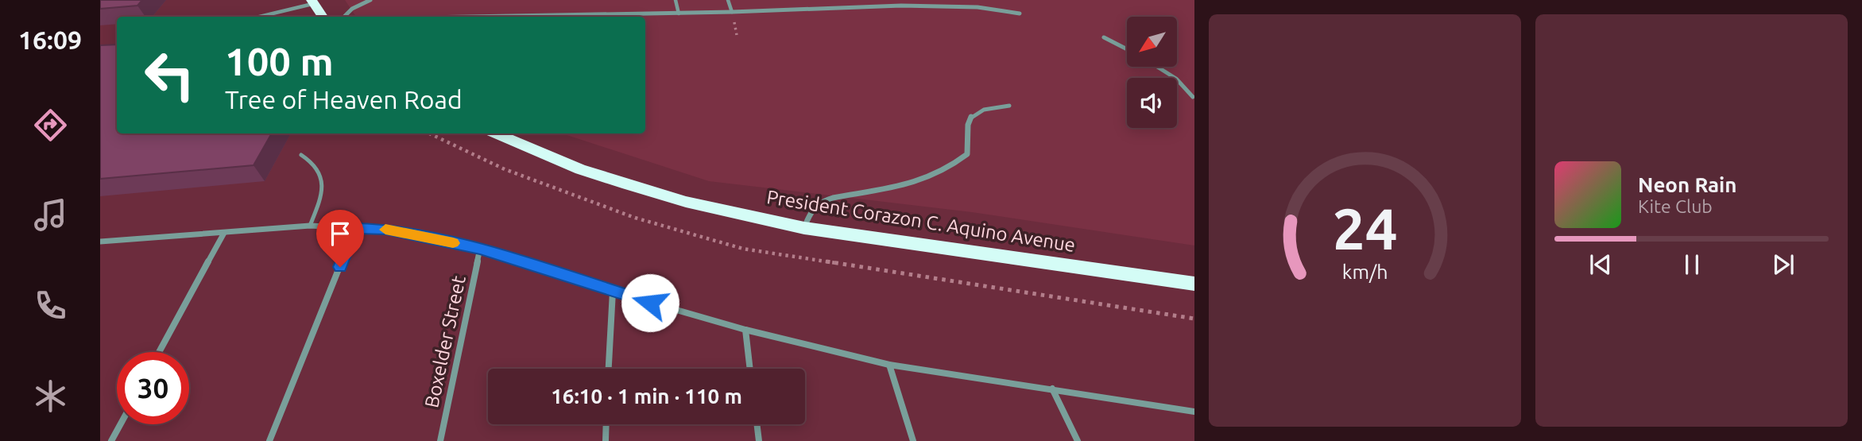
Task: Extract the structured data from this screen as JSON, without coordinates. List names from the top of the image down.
{
  "streets": {
    "highway": ["President Corazon C. Aquino Avenue"],
    "street": ["Boxelder Street"]
  },
  "north": "bottom left",
  "page": {
    "tabs": "16:09",
    "turn": ["100 m", "Tree of Heaven Road"],
    "song": ["Neon Rain", "Kite Club"],
    "limit": "30",
    "trip": "16:10 · 1 min · 110 m",
    "gauge": ["24", "km/h"]
  }
}
